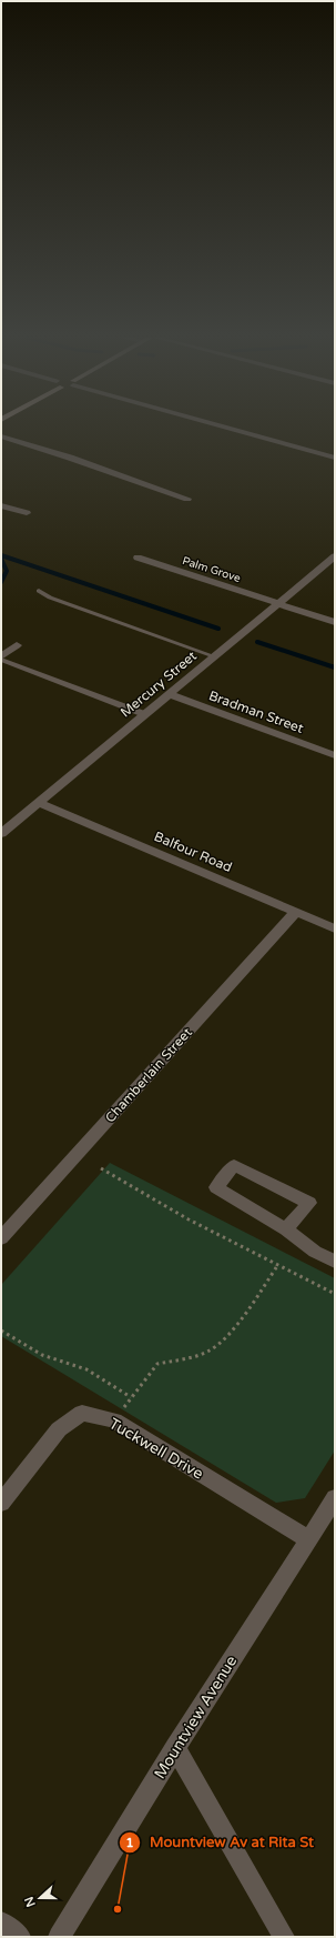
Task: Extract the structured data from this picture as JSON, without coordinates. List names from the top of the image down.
{
  "streets": {
    "street": [
      "Palm Grove",
      "Mercury Street",
      "Bradman Street",
      "Balfour Road",
      "Chamberlain Street",
      "Tuckwell Drive",
      "Mountview Avenue"
    ]
  },
  "crossings": [
    ["Palm Grove", "Mercury Street"],
    ["Mercury Street", "Bradman Street"],
    ["Mercury Street", "Balfour Road"],
    ["Balfour Road", "Chamberlain Street"],
    ["Tuckwell Drive", "Mountview Avenue"]
  ],
  "places": ["Mountview Av at Rita St"],
  "north": "left"
}
